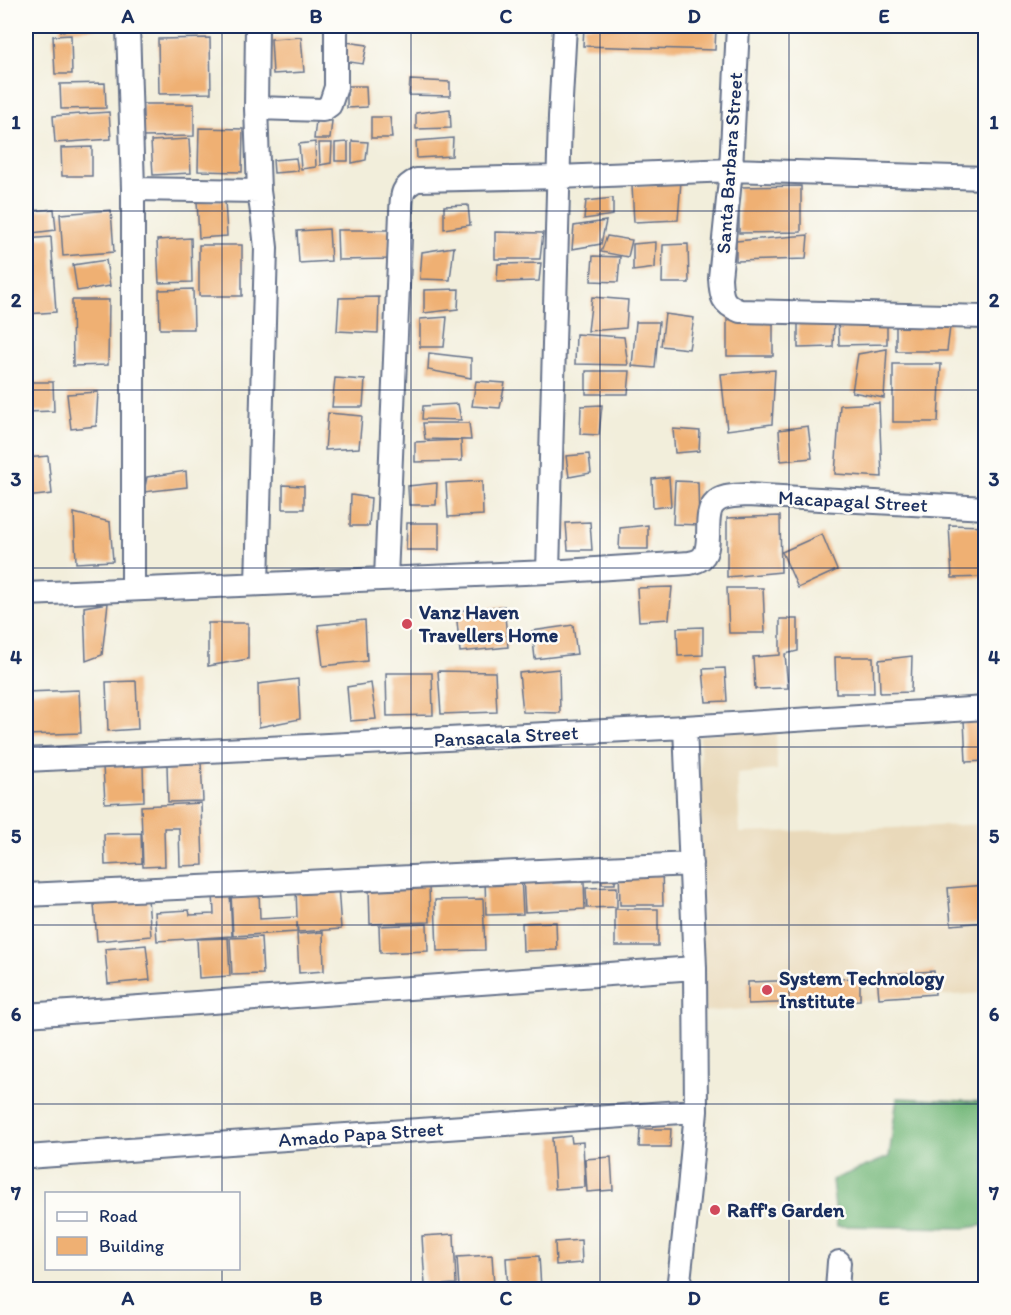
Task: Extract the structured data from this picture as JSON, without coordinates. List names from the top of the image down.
{
  "streets": {
    "street": [
      "Santa Barbara Street",
      "Macapagal Street",
      "Pansacala Street",
      "Amado Papa Street"
    ]
  },
  "places": ["Vanz Haven Travellers Home", "System Technology Institute", "Raff's Garden"],
  "legend": ["Road", "Building"],
  "grid": {
    "columns": [
      "A",
      "B",
      "C",
      "D",
      "E"
    ],
    "rows": [
      "1",
      "2",
      "3",
      "4",
      "5",
      "6",
      "7"
    ]
  }
}
